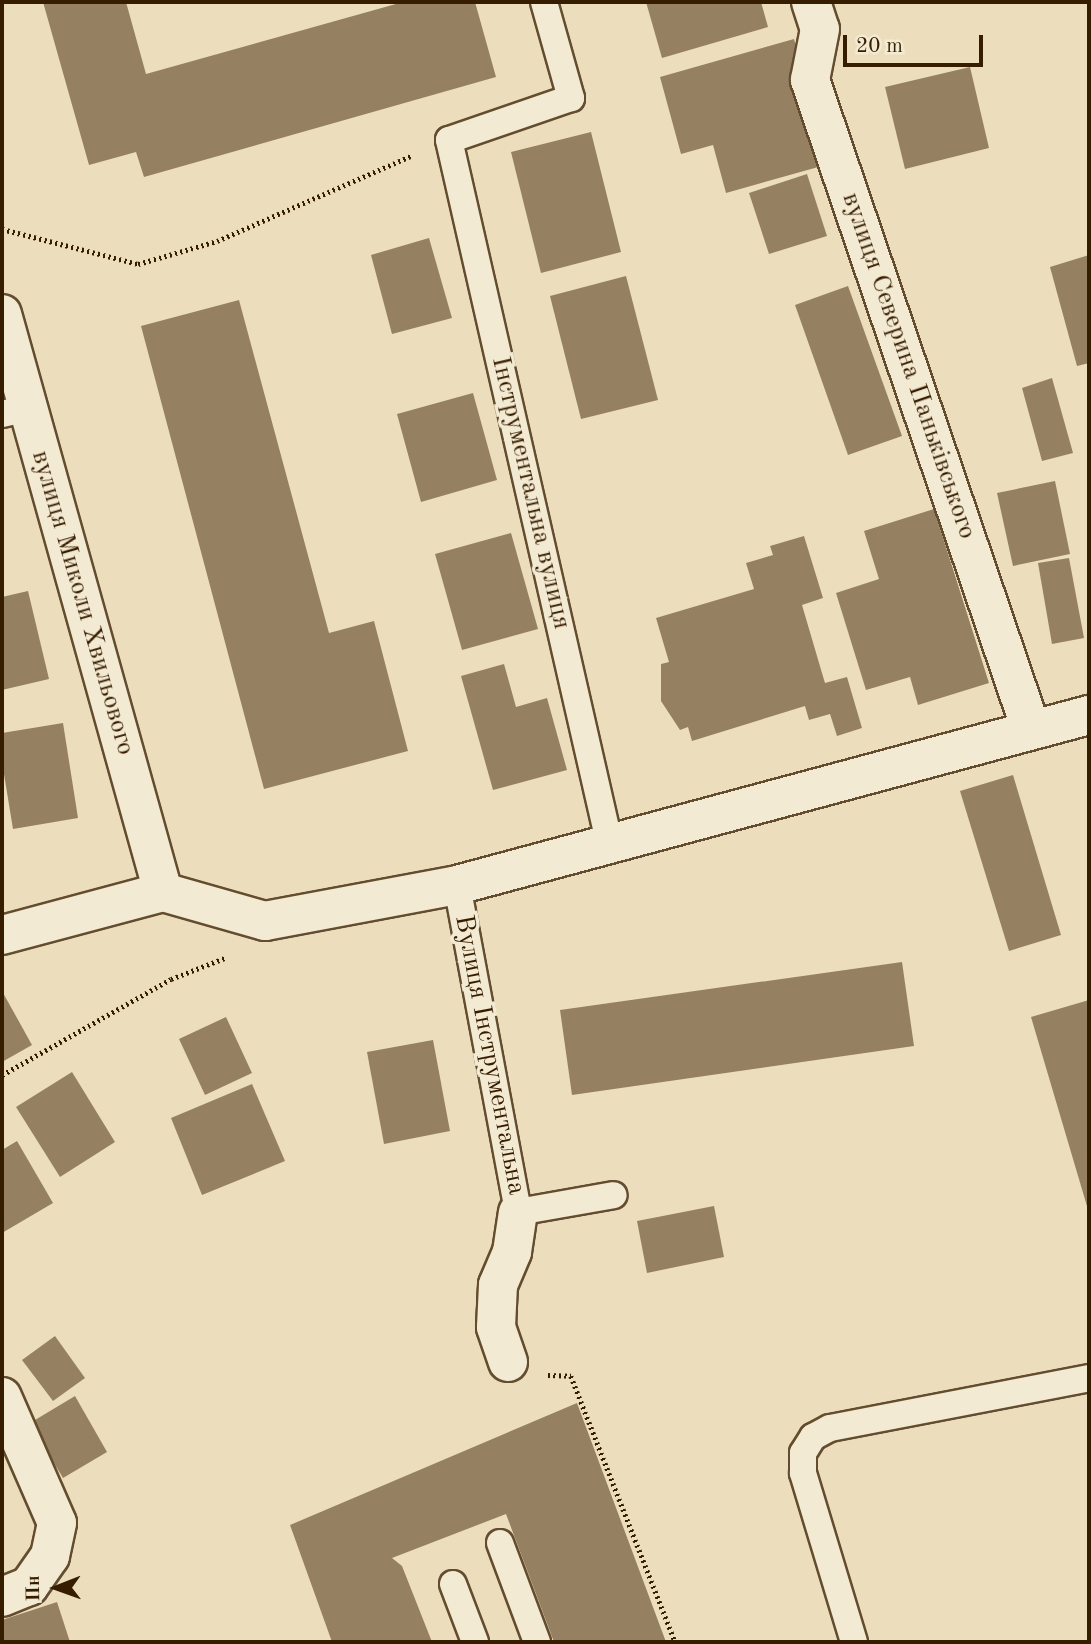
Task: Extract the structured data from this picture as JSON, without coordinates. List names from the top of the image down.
{
  "streets": {
    "street": ["вулиця Северина Паньківського", "вулиця Миколи Хвильового"],
    "lane": ["Інструментальна вулиця", "Вулиця Інструментальна"]
  },
  "scale_bar": "20 m",
  "north": "left"
}
